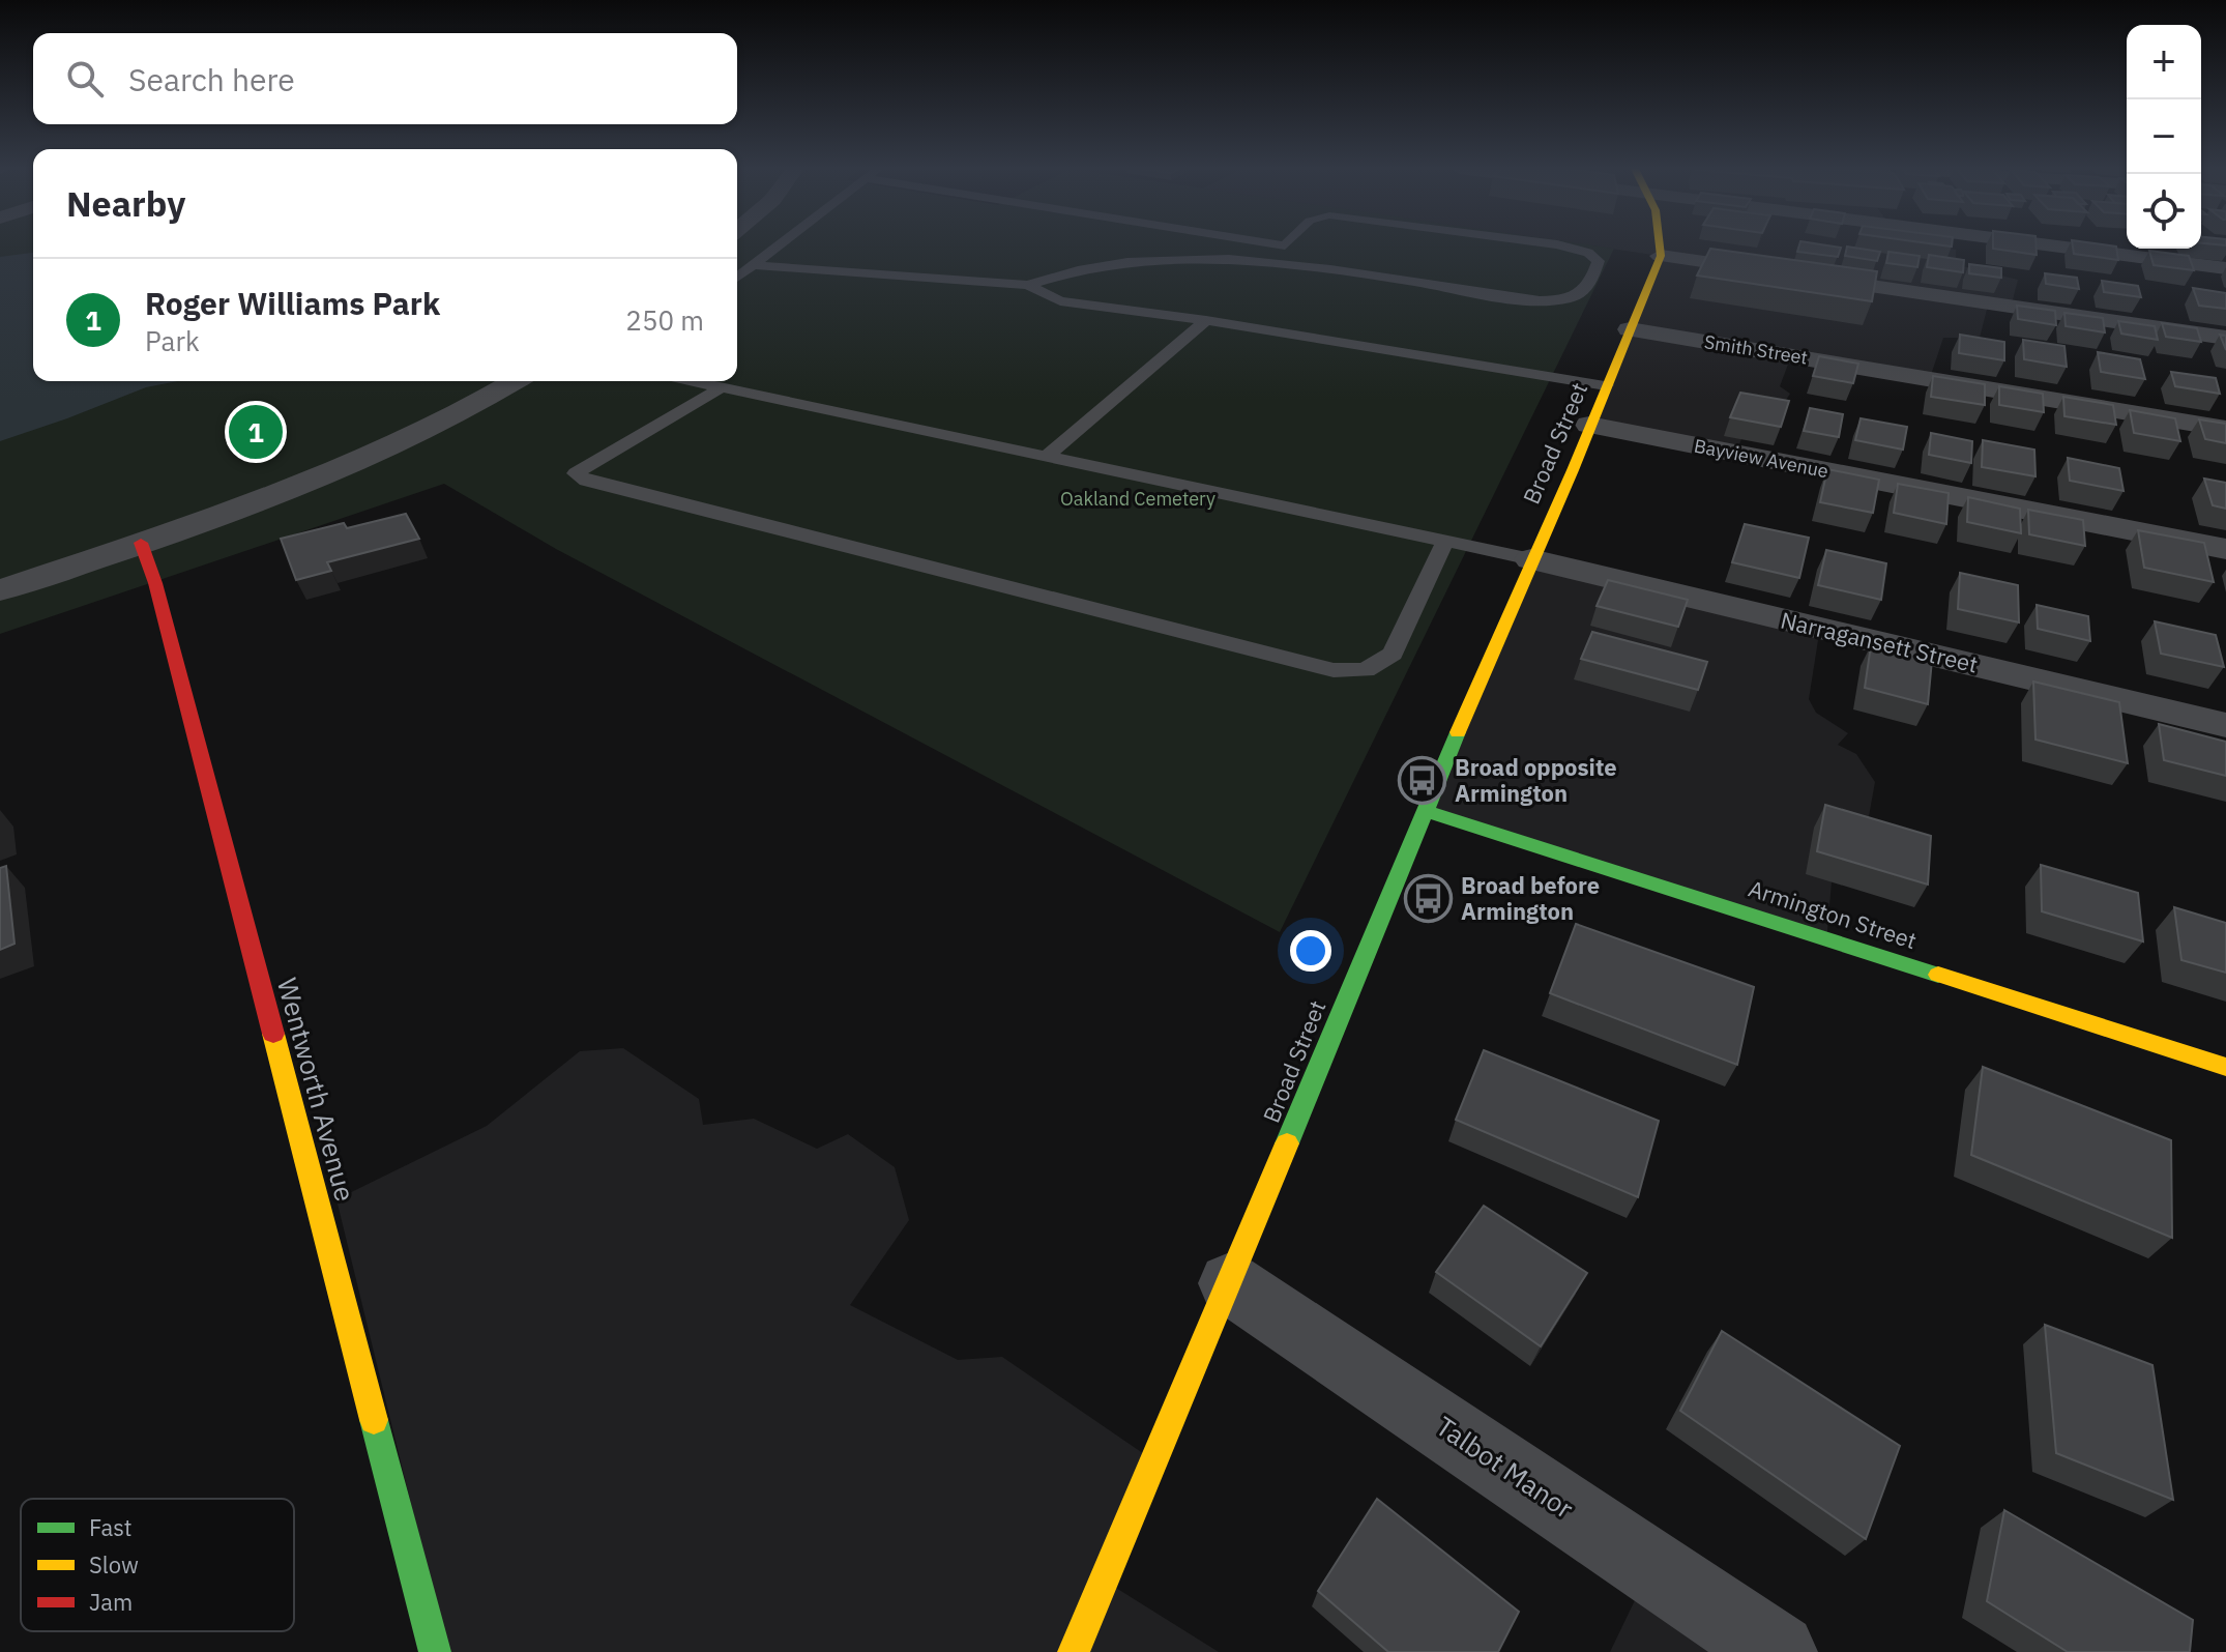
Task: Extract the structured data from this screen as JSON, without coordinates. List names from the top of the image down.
{
  "streets": {
    "main road": ["Broad Street", "Armington Street", "Wentworth Avenue"],
    "street": [
      "Smith Street",
      "Bayview Avenue",
      "Narragansett Street",
      "Talbot Manor"
    ]
  },
  "crossings": [
    ["Smith Street", "Broad Street"],
    ["Broad Street", "Bayview Avenue"],
    ["Broad Street", "Narragansett Street"],
    ["Broad Street", "Armington Street"],
    ["Broad Street", "Talbot Manor"]
  ],
  "parks": ["Oakland Cemetery"],
  "places": {
    "bus stop": ["Broad opposite Armington", "Broad before Armington"]
  },
  "legend": ["Fast", "Slow", "Jam"],
  "page": {
    "map_buttons": ["+", "−"],
    "search": "Search here",
    "heading": "Nearby",
    "list": [
      {
        "mark": "1",
        "name": "Roger Williams Park",
        "note": "Park",
        "value": "250 m"
      }
    ],
    "pins": "1"
  }
}
